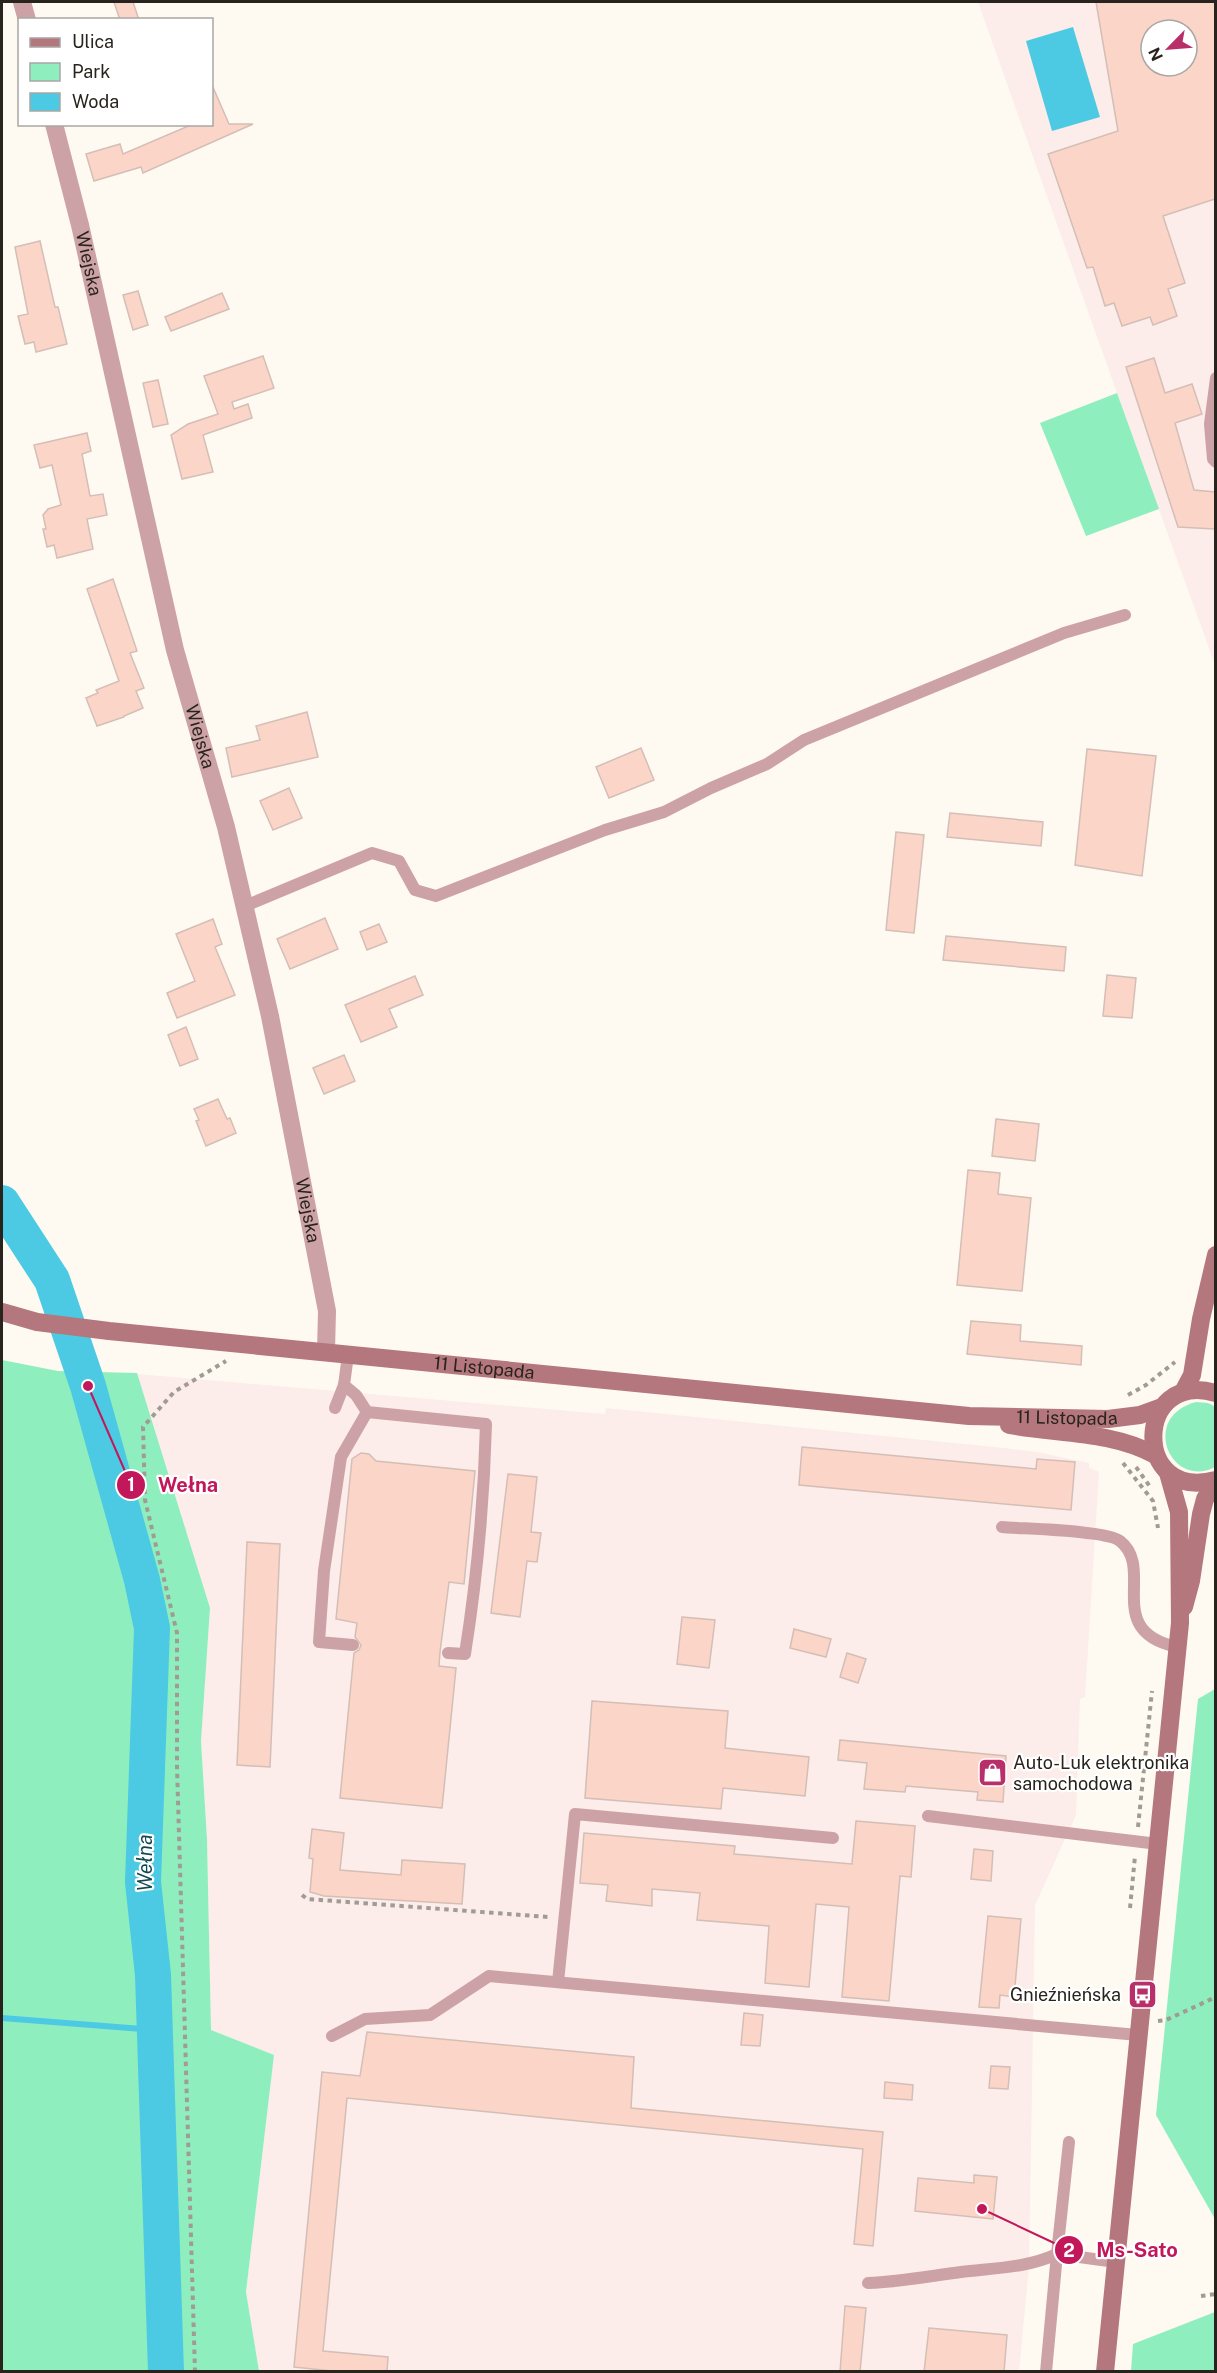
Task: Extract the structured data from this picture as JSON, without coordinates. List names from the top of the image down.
{
  "streets": {
    "main road": ["11 Listopada"],
    "street": ["Wiejska"]
  },
  "crossings": [
    ["Wiejska", "11 Listopada"]
  ],
  "water": ["Wełna"],
  "places": {
    "other": ["Wełna", "Ms-Sato"],
    "shop": ["Auto-Luk elektronika samochodowa"],
    "bus stop": ["Gnieźnieńska"]
  },
  "legend": ["Ulica", "Park", "Woda"],
  "north": "bottom left"
}
